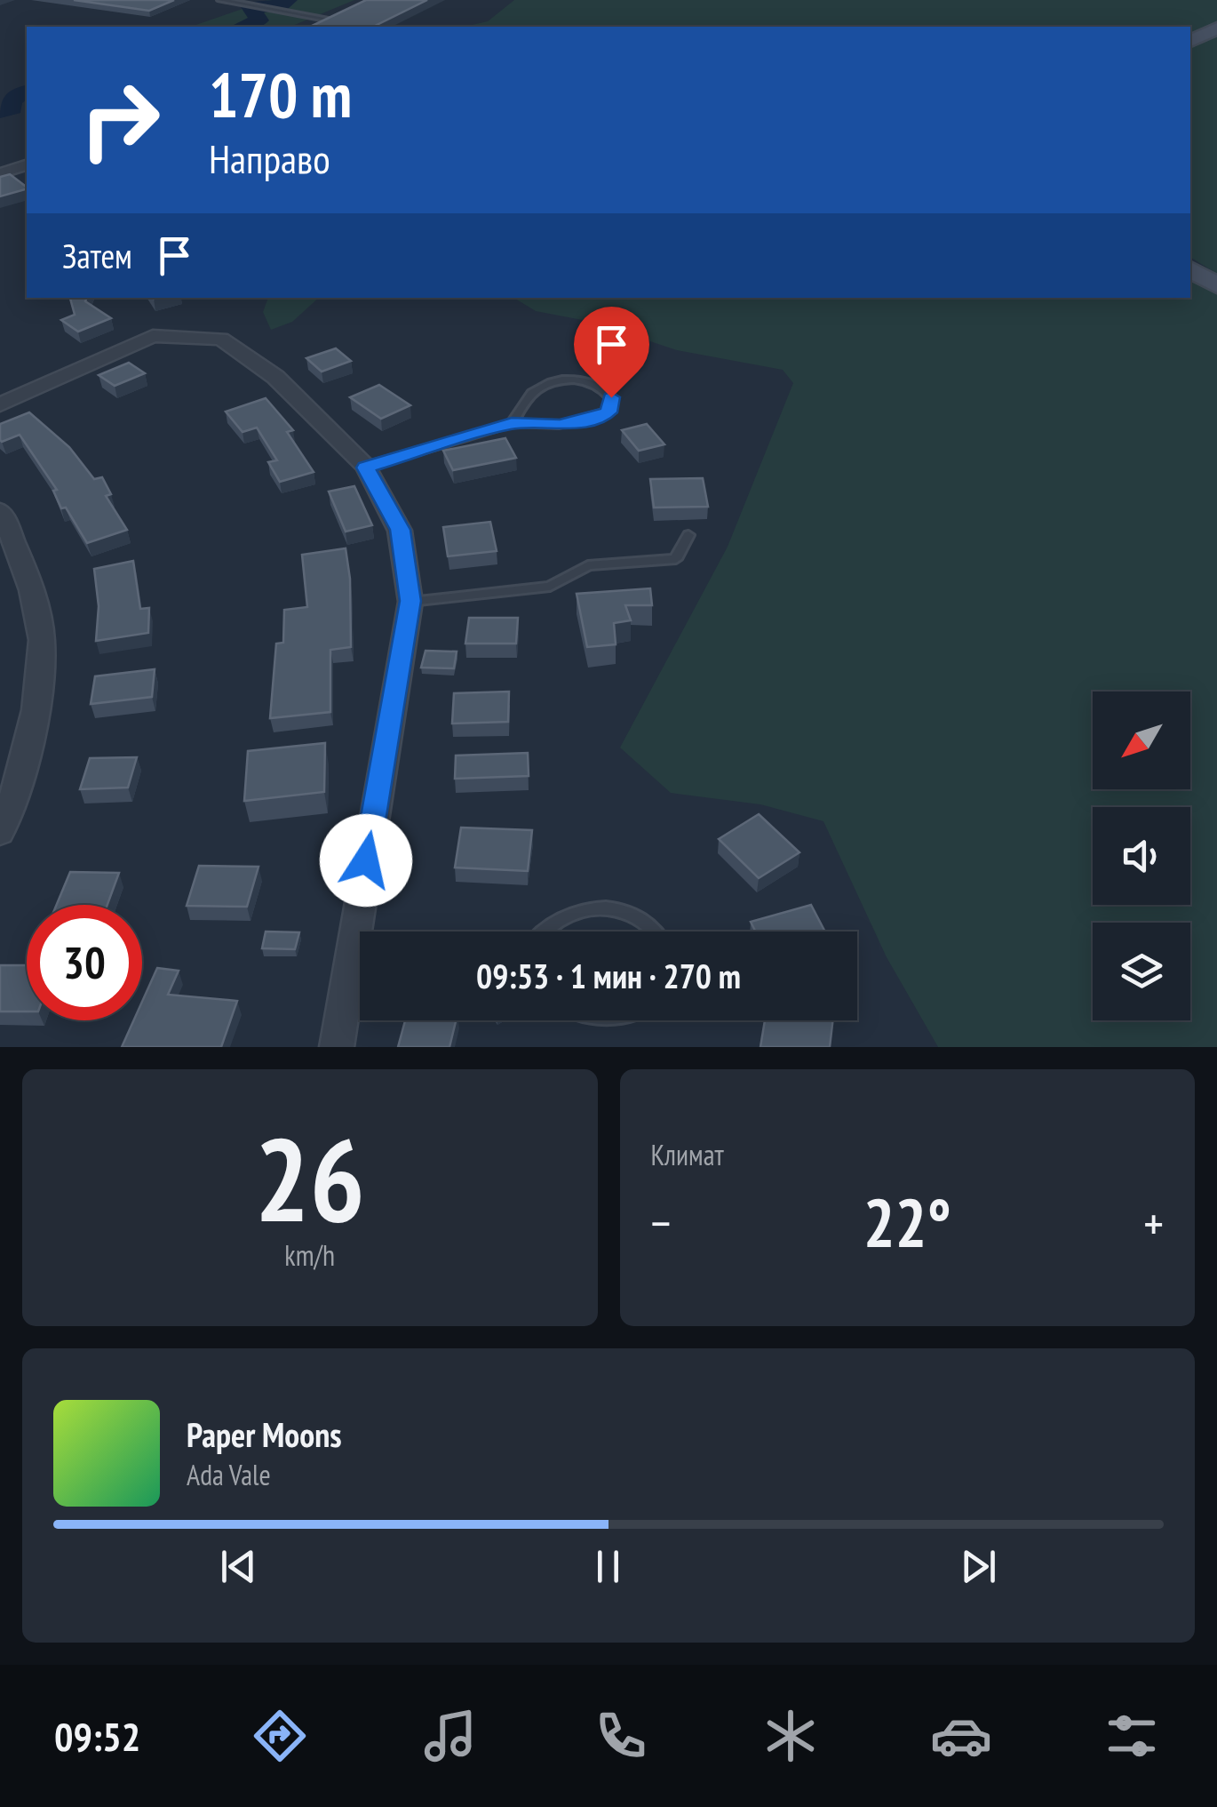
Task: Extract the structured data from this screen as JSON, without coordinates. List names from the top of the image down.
{
  "north": "bottom left",
  "page": {
    "turn": ["170 m", "Направо"],
    "then": "Затем",
    "limit": "30",
    "trip": "09:53 · 1 мин · 270 m",
    "tile": [
      ["26", "km/h"],
      "Климат"
    ],
    "heat": ["−", "22°", "+"],
    "song": ["Paper Moons", "Ada Vale"],
    "tabs": "09:52"
  }
}
